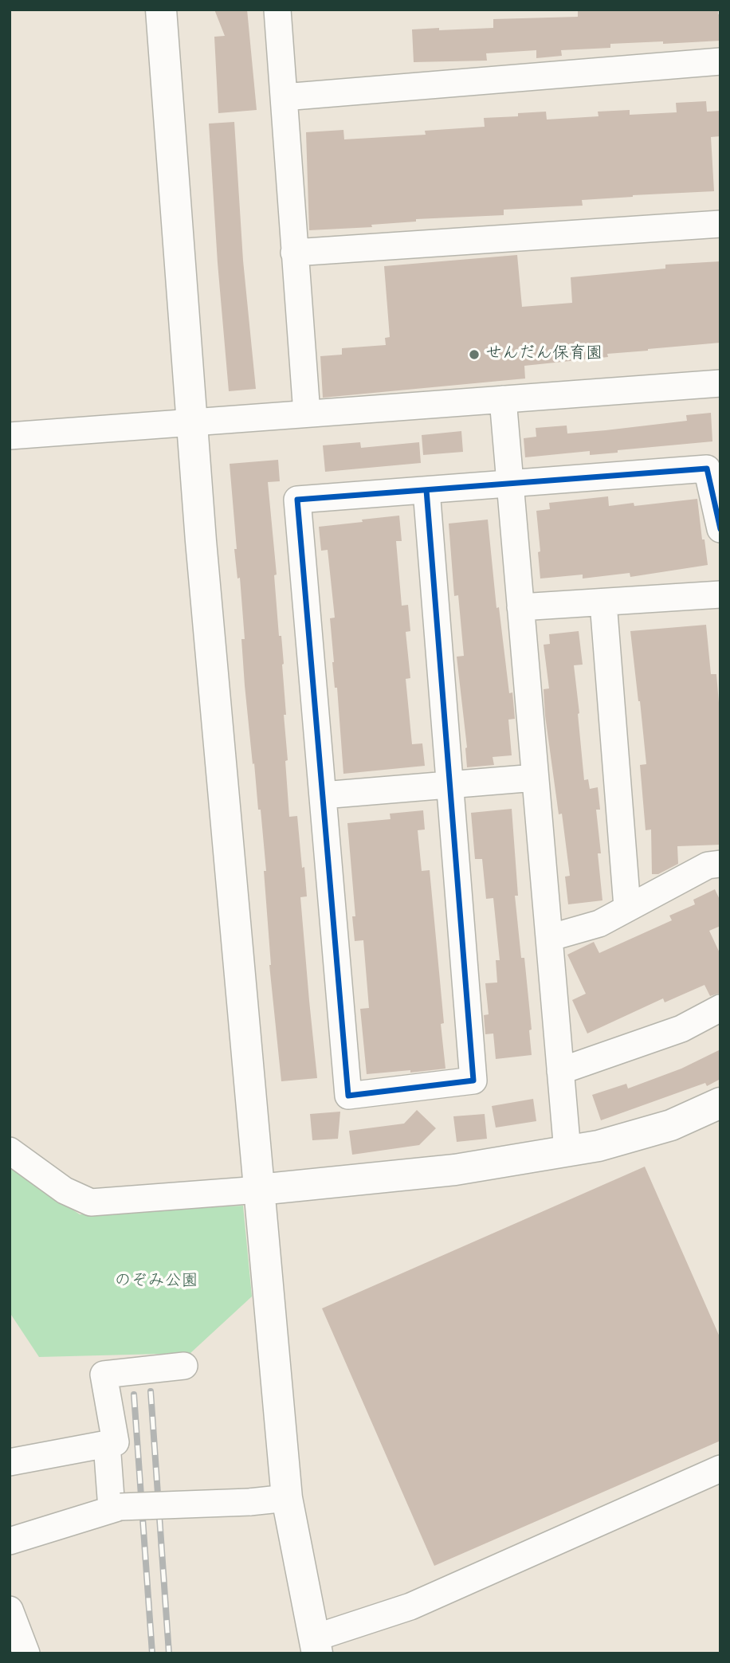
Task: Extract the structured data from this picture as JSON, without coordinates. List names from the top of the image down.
{
  "parks": ["のぞみ公園"],
  "places": ["せんだん保育園"]
}
